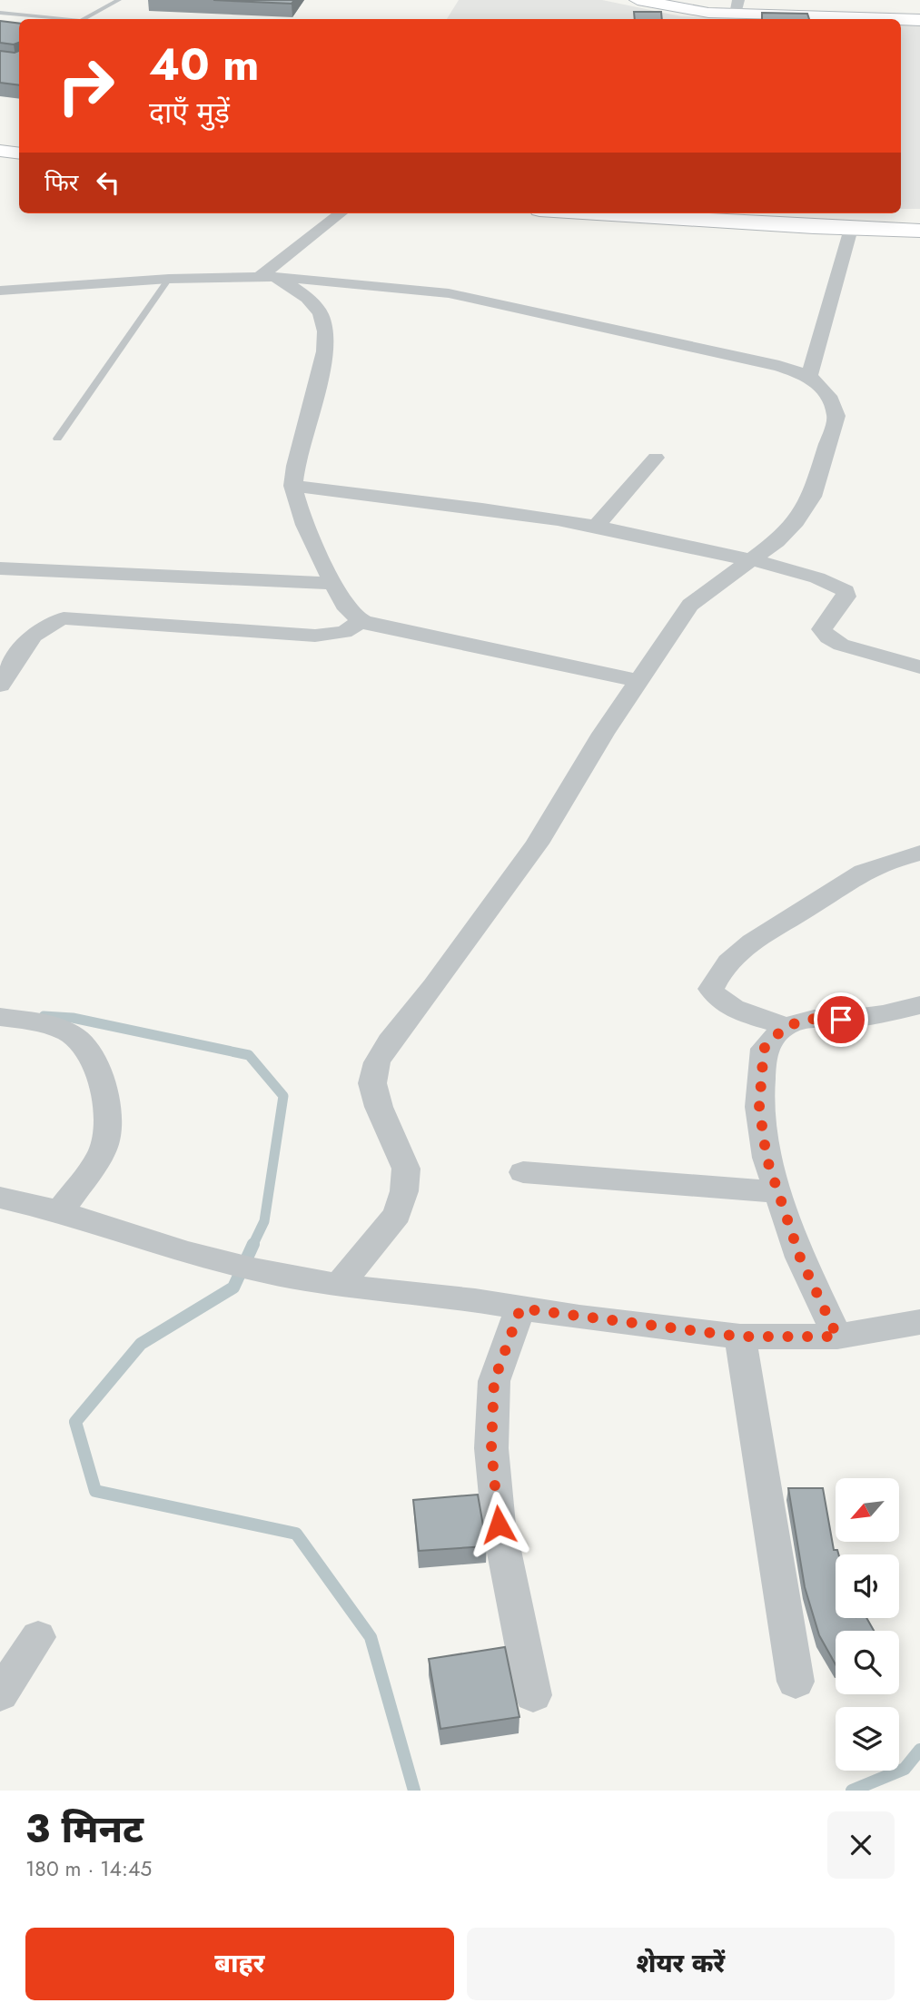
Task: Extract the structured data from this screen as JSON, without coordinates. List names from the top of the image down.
{
  "north": "bottom left",
  "page": {
    "turn": ["40 m", "दाएँ मुड़ें"],
    "then": "फिर",
    "heading": ["3 मिनट", "180 m · 14:45"],
    "buttons": ["बाहर", "शेयर करें"]
  }
}
